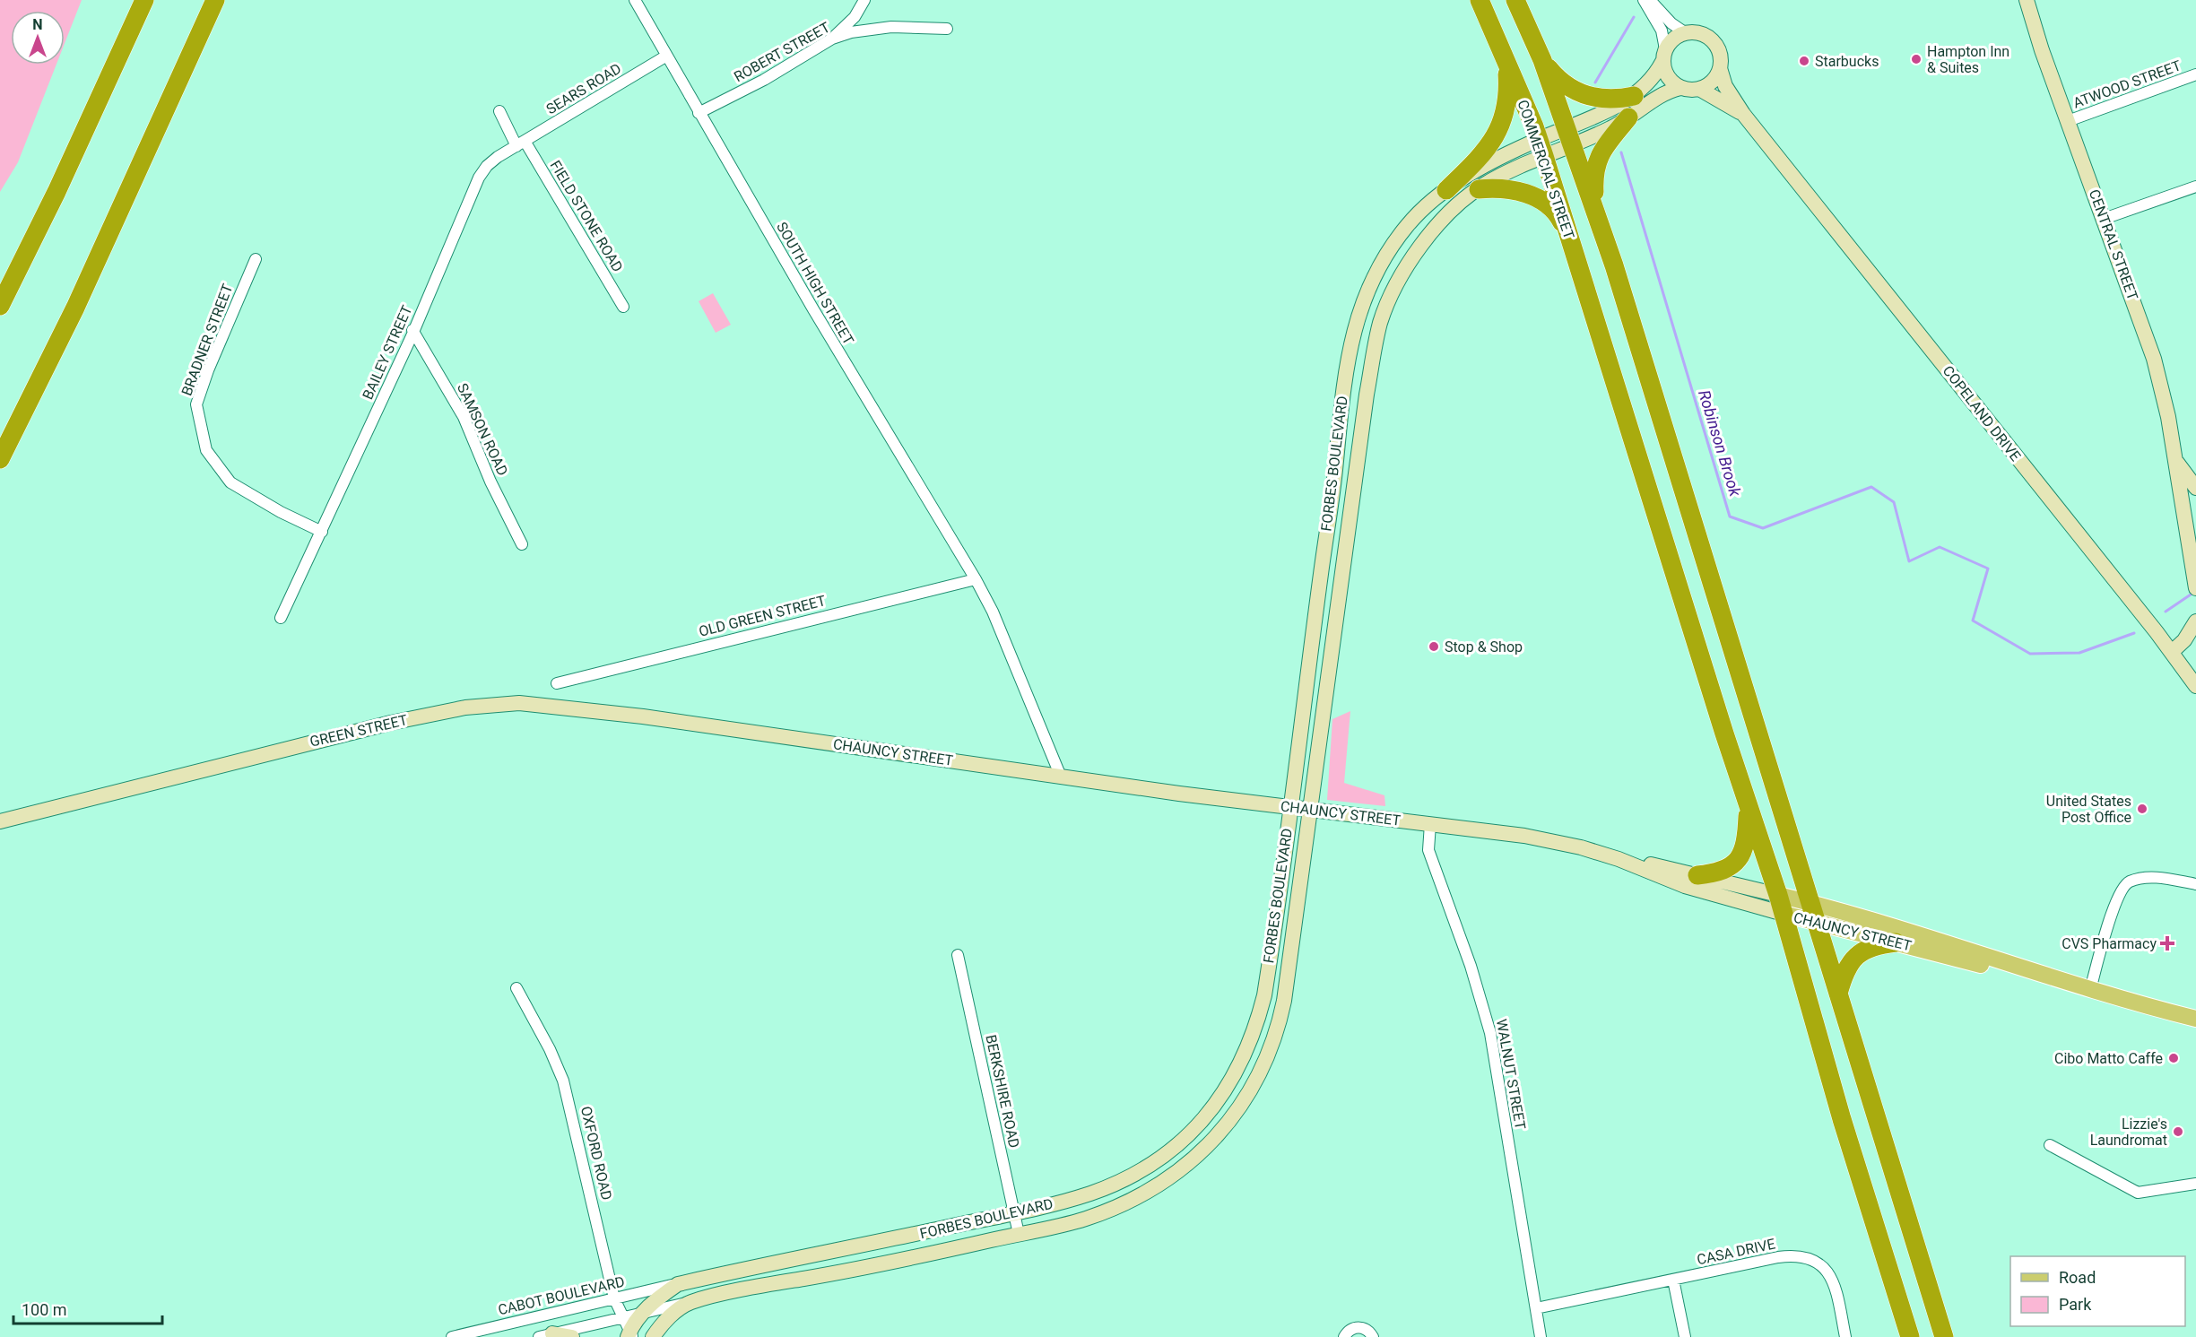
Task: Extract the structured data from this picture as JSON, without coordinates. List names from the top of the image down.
{
  "streets": {
    "highway": ["COMMERCIAL STREET"],
    "main road": ["CHAUNCY STREET"],
    "street": [
      "ROBERT STREET",
      "ATWOOD STREET",
      "SEARS ROAD",
      "FIELD STONE ROAD",
      "CENTRAL STREET",
      "SOUTH HIGH STREET",
      "BRADNER STREET",
      "BAILEY STREET",
      "COPELAND DRIVE",
      "SAMSON ROAD",
      "FORBES BOULEVARD",
      "OLD GREEN STREET",
      "GREEN STREET",
      "WALNUT STREET",
      "BERKSHIRE ROAD",
      "OXFORD ROAD",
      "CASA DRIVE",
      "CABOT BOULEVARD"
    ]
  },
  "crossings": [
    ["ROBERT STREET", "SOUTH HIGH STREET"],
    ["ATWOOD STREET", "CENTRAL STREET"],
    ["SEARS ROAD", "FIELD STONE ROAD"],
    ["SEARS ROAD", "SOUTH HIGH STREET"],
    ["SEARS ROAD", "BAILEY STREET"],
    ["COMMERCIAL STREET", "FORBES BOULEVARD"],
    ["COMMERCIAL STREET", "CHAUNCY STREET"],
    ["FIELD STONE ROAD", "BAILEY STREET"],
    ["SOUTH HIGH STREET", "OLD GREEN STREET"],
    ["BRADNER STREET", "BAILEY STREET"],
    ["BAILEY STREET", "SAMSON ROAD"],
    ["COPELAND DRIVE", "FORBES BOULEVARD"],
    ["FORBES BOULEVARD", "CHAUNCY STREET"],
    ["FORBES BOULEVARD", "BERKSHIRE ROAD"],
    ["FORBES BOULEVARD", "OXFORD ROAD"],
    ["FORBES BOULEVARD", "CABOT BOULEVARD"],
    ["GREEN STREET", "CHAUNCY STREET"],
    ["CHAUNCY STREET", "WALNUT STREET"],
    ["WALNUT STREET", "CASA DRIVE"],
    ["OXFORD ROAD", "CABOT BOULEVARD"]
  ],
  "water": ["Robinson Brook"],
  "places": {
    "other": [
      "Hampton Inn & Suites",
      "Starbucks",
      "Stop & Shop",
      "United States Post Office",
      "Cibo Matto Caffe",
      "Lizzie's Laundromat"
    ],
    "health": ["CVS Pharmacy"]
  },
  "legend": ["Road", "Park"],
  "scale_bar": "100 m",
  "north": "top"
}
